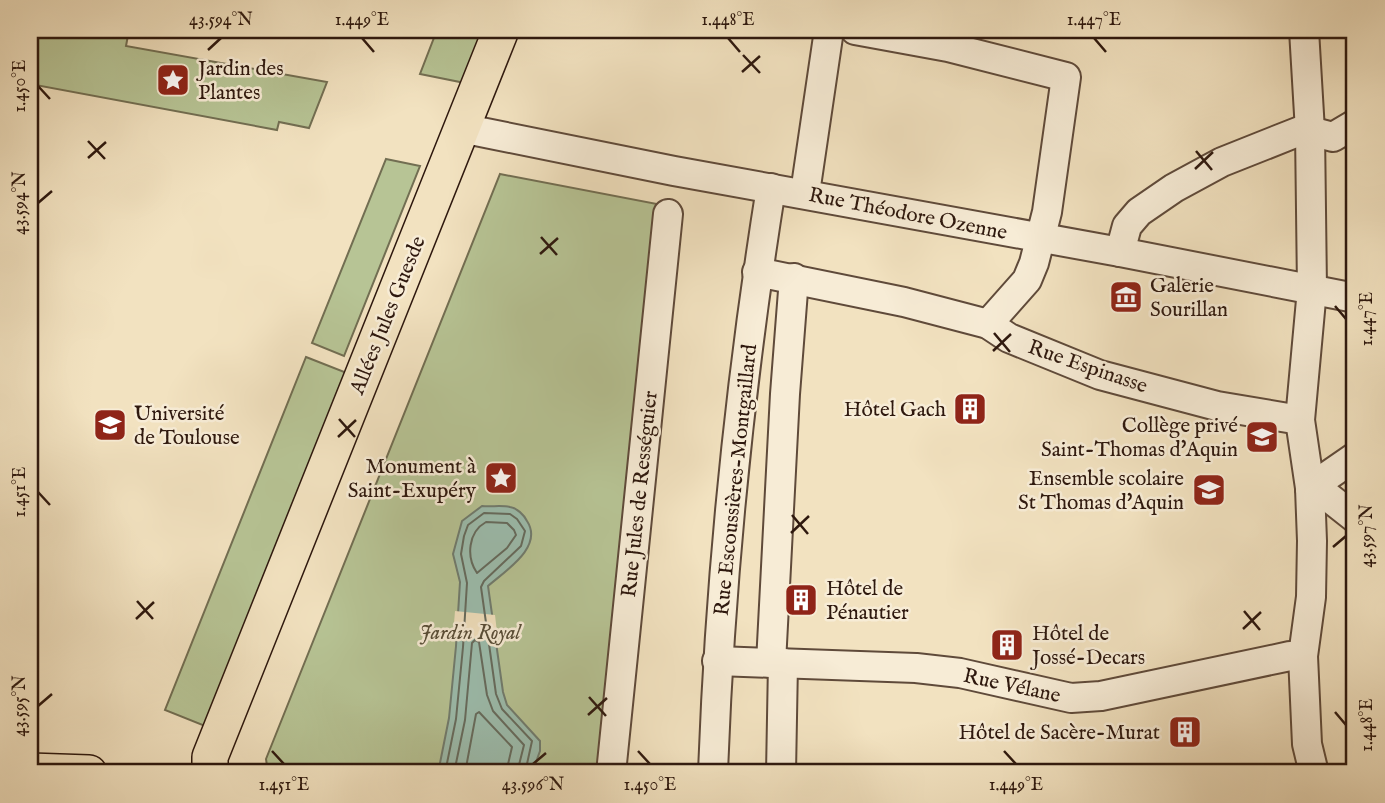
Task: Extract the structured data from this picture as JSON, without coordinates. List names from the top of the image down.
{
  "streets": {
    "main road": ["Allées Jules Guesde"],
    "street": [
      "Rue Théodore Ozenne",
      "Rue Espinasse",
      "Rue Escoussières-Montgaillard",
      "Rue Jules de Rességuier",
      "Rue Vélane"
    ]
  },
  "crossings": [
    ["Rue Théodore Ozenne", "Allées Jules Guesde"],
    ["Rue Théodore Ozenne", "Rue Escoussières-Montgaillard"],
    ["Rue Espinasse", "Rue Escoussières-Montgaillard"],
    ["Rue Escoussières-Montgaillard", "Rue Vélane"]
  ],
  "parks": ["Jardin Royal"],
  "places": {
    "place": ["Jardin des Plantes", "Monument à Saint-Exupéry"],
    "museum": ["Galerie Sourillan"],
    "building": [
      "Hôtel Gach",
      "Hôtel de Pénautier",
      "Hôtel de Jossé-Decars",
      "Hôtel de Sacère-Murat"
    ],
    "school or university": ["Université de Toulouse", "Collège privé Saint-Thomas d'Aquin", "Ensemble scolaire St Thomas d'Aquin"]
  },
  "coordinates": [
    "43.594°N",
    "1.449°E",
    "1.448°E",
    "1.447°E",
    "1.450°E",
    "1.451°E",
    "43.597°N",
    "43.595°N",
    "43.596°N"
  ]
}
